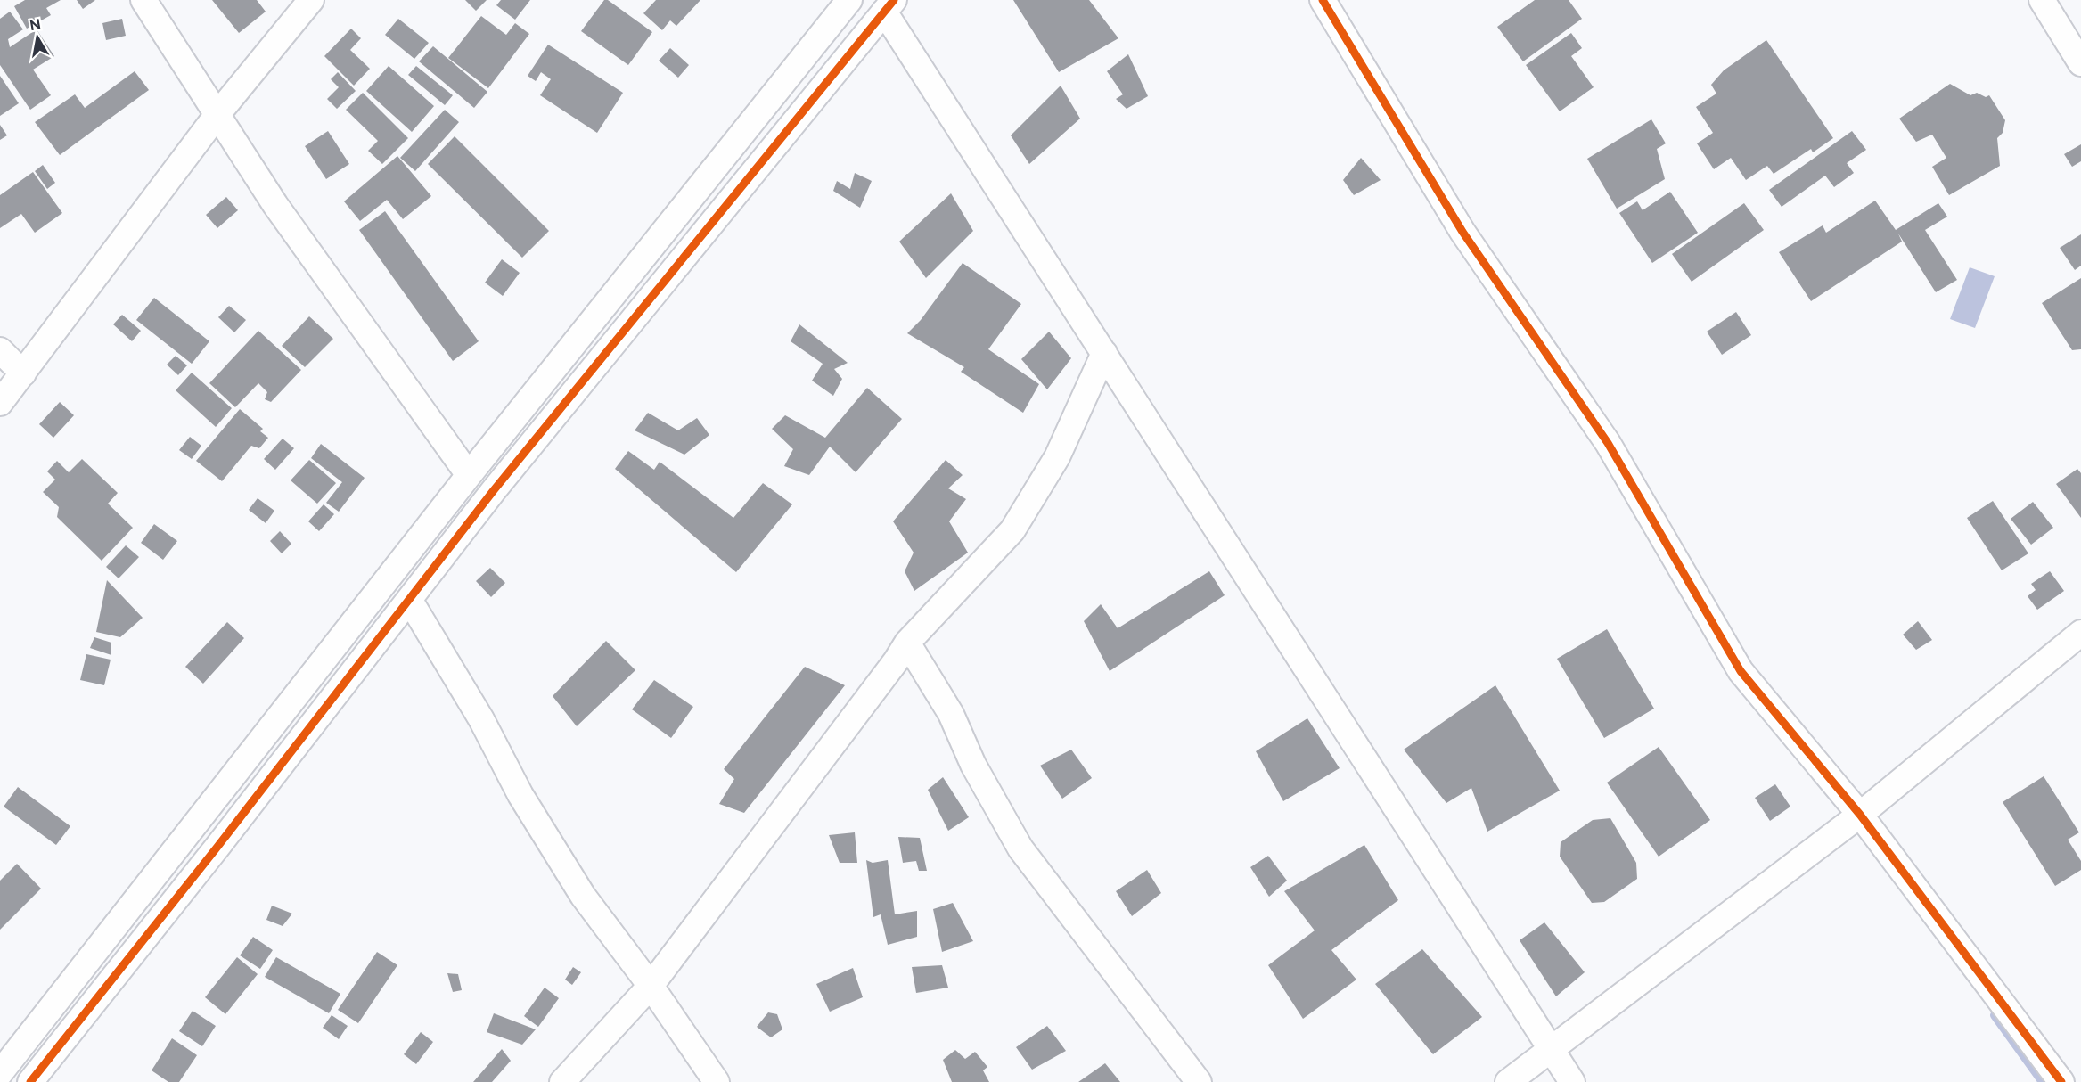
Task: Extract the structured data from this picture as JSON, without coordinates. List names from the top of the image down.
{
  "north": "top"
}
